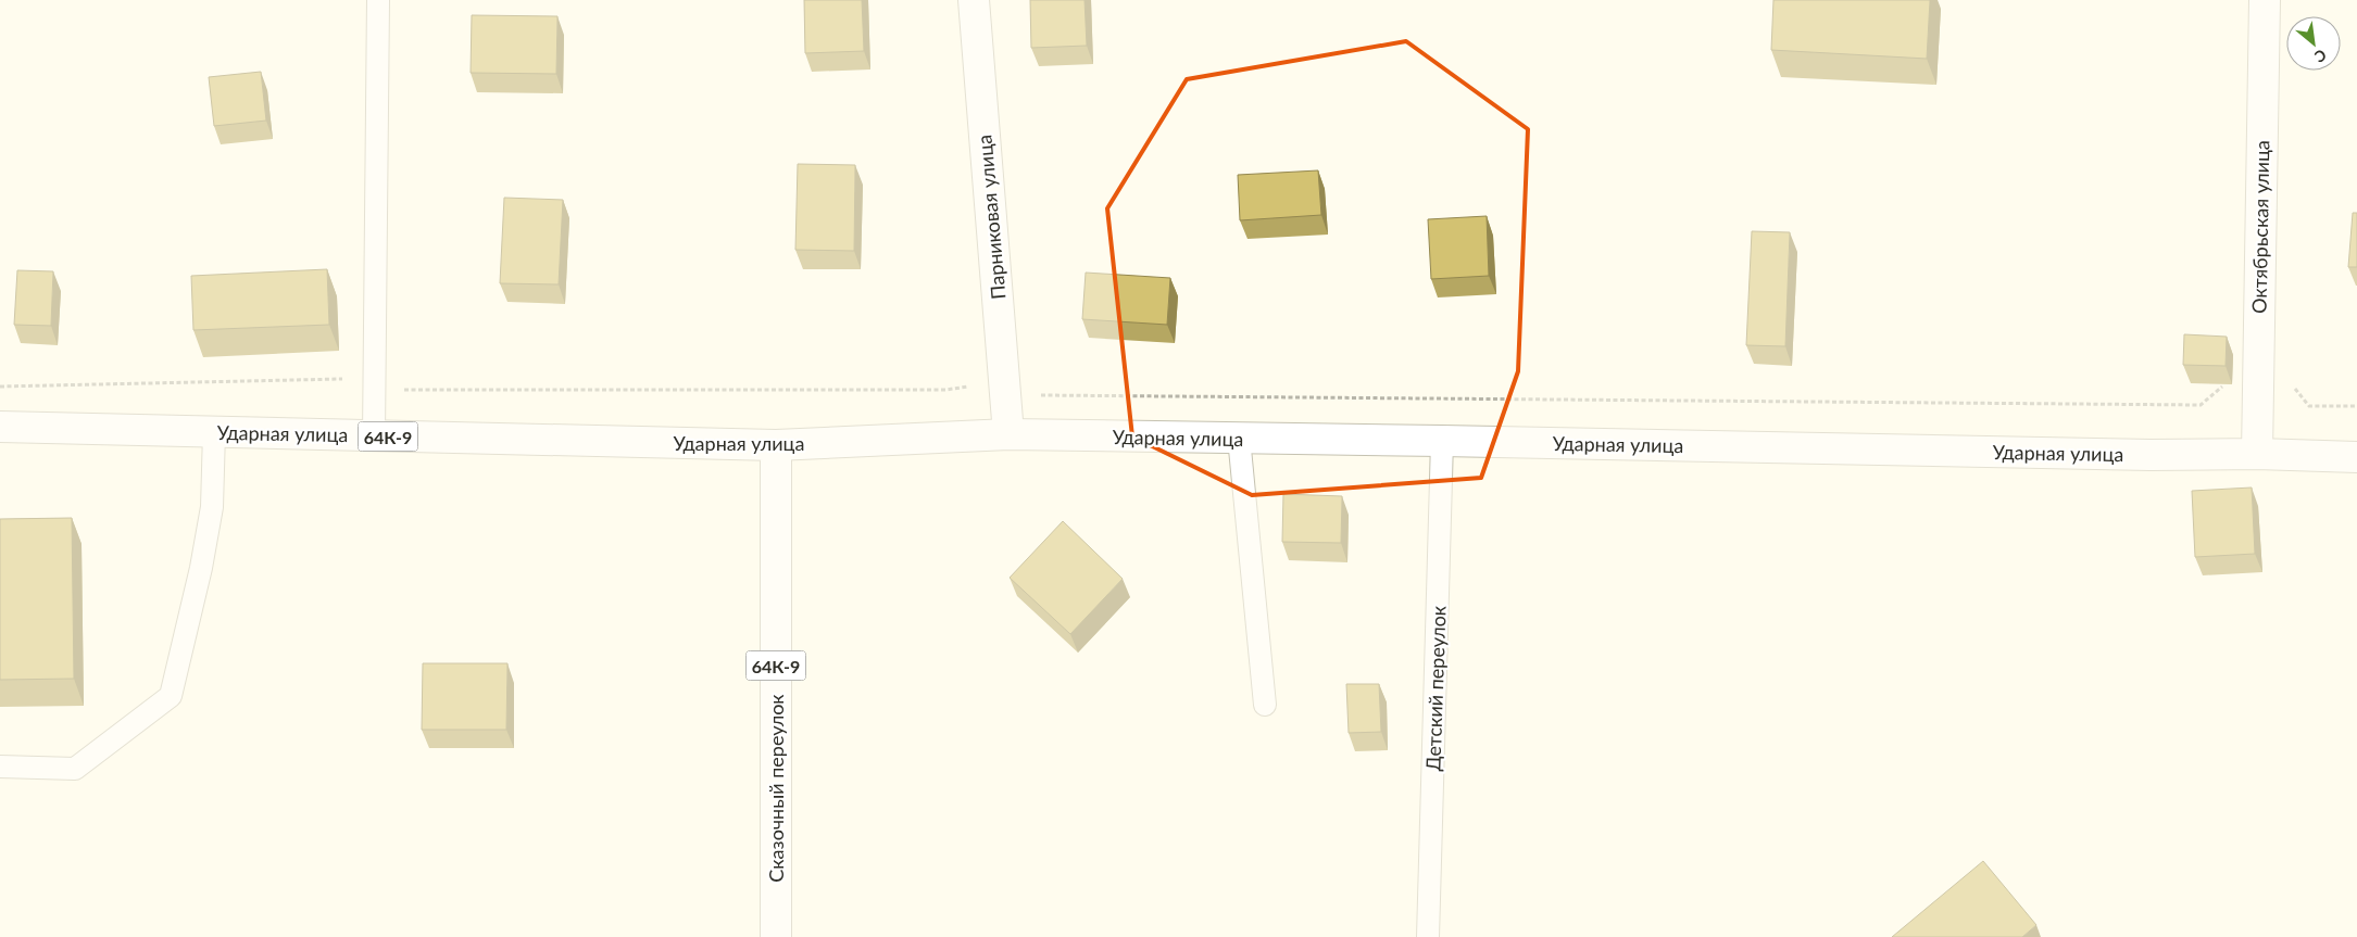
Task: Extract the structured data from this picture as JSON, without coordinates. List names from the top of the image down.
{
  "streets": {
    "street": [
      "Парниковая улица",
      "Октябрьская улица",
      "Ударная улица",
      "64К-9",
      "Сказочный переулок"
    ],
    "lane": ["Детский переулок"]
  },
  "crossings": [
    ["Парниковая улица", "Ударная улица"],
    ["Октябрьская улица", "Ударная улица"],
    ["Ударная улица", "Детский переулок"],
    ["Ударная улица", "Сказочный переулок"]
  ],
  "north": "bottom right"
}
